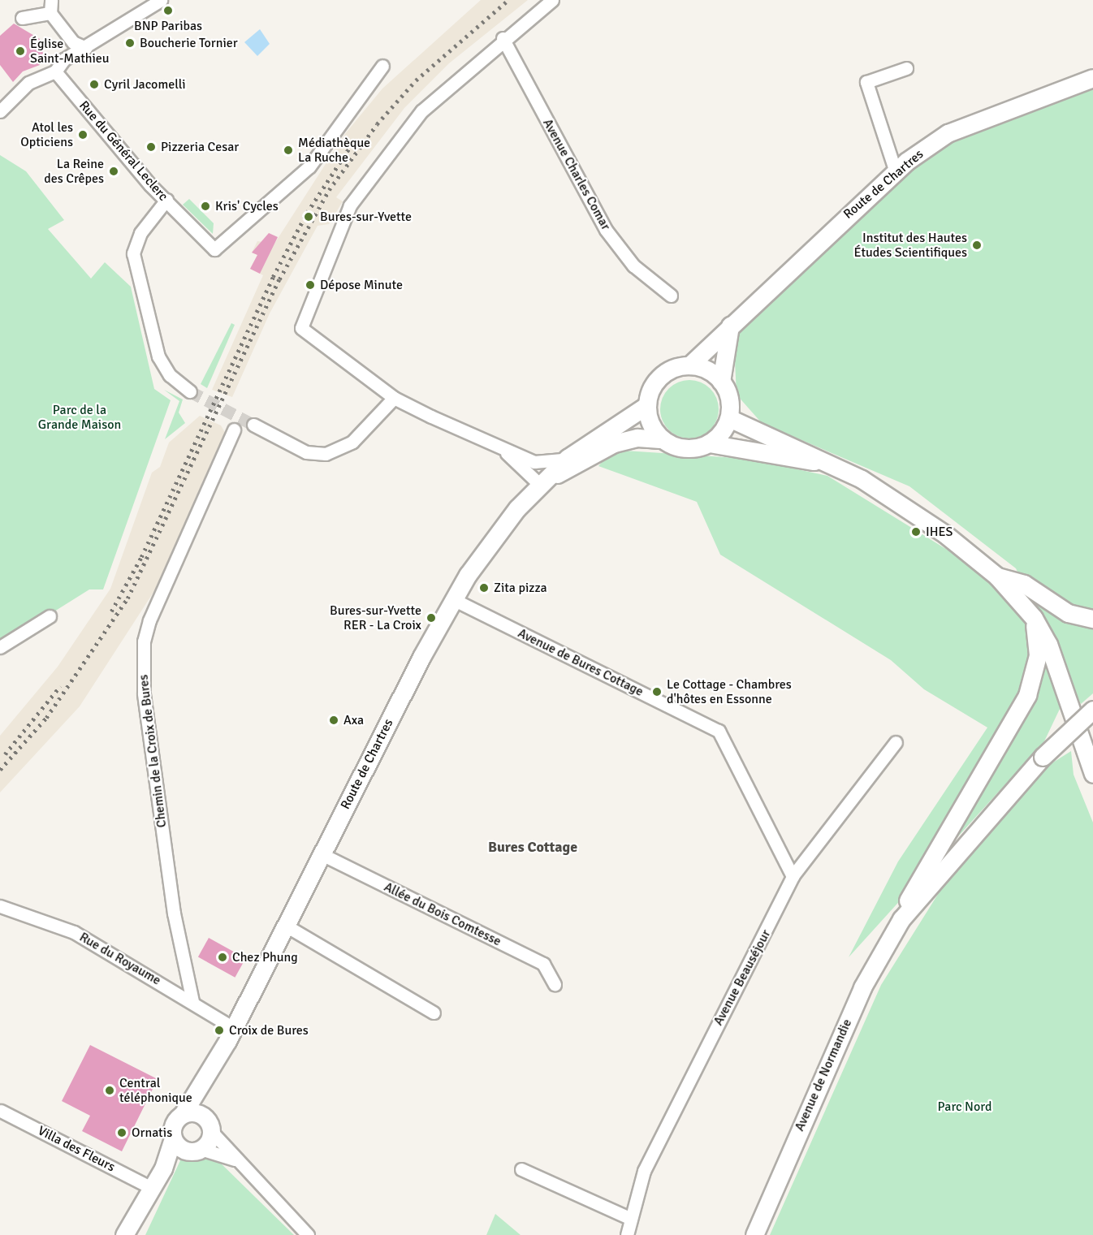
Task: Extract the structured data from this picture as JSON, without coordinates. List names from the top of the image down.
{
  "streets": {
    "main road": ["Route de Chartres", "Avenue de Normandie"],
    "street": [
      "Rue du Général Leclerc",
      "Avenue Charles Comar",
      "Avenue de Bures Cottage",
      "Chemin de la Croix de Bures",
      "Allée du Bois Comtesse",
      "Rue du Royaume",
      "Avenue Beauséjour",
      "Villa des Fleurs"
    ]
  },
  "crossings": [
    ["Route de Chartres", "Avenue de Bures Cottage"],
    ["Route de Chartres", "Allée du Bois Comtesse"],
    ["Route de Chartres", "Rue du Royaume"],
    ["Avenue de Bures Cottage", "Avenue Beauséjour"],
    ["Chemin de la Croix de Bures", "Rue du Royaume"]
  ],
  "districts": ["Bures Cottage"],
  "parks": ["Parc de la Grande Maison", "Parc Nord"],
  "places": [
    "BNP Paribas",
    "Boucherie Tornier",
    "Église Saint-Mathieu",
    "Cyril Jacomelli",
    "Atol les Opticiens",
    "Pizzeria Cesar",
    "Médiathèque La Ruche",
    "La Reine des Crêpes",
    "Kris' Cycles",
    "Bures-sur-Yvette",
    "Institut des Hautes Études Scientifiques",
    "Dépose Minute",
    "IHES",
    "Zita pizza",
    "Bures-sur-Yvette RER - La Croix",
    "Le Cottage - Chambres d'hôtes en Essonne",
    "Axa",
    "Chez Phung",
    "Croix de Bures",
    "Central téléphonique",
    "Ornatis"
  ]
}
